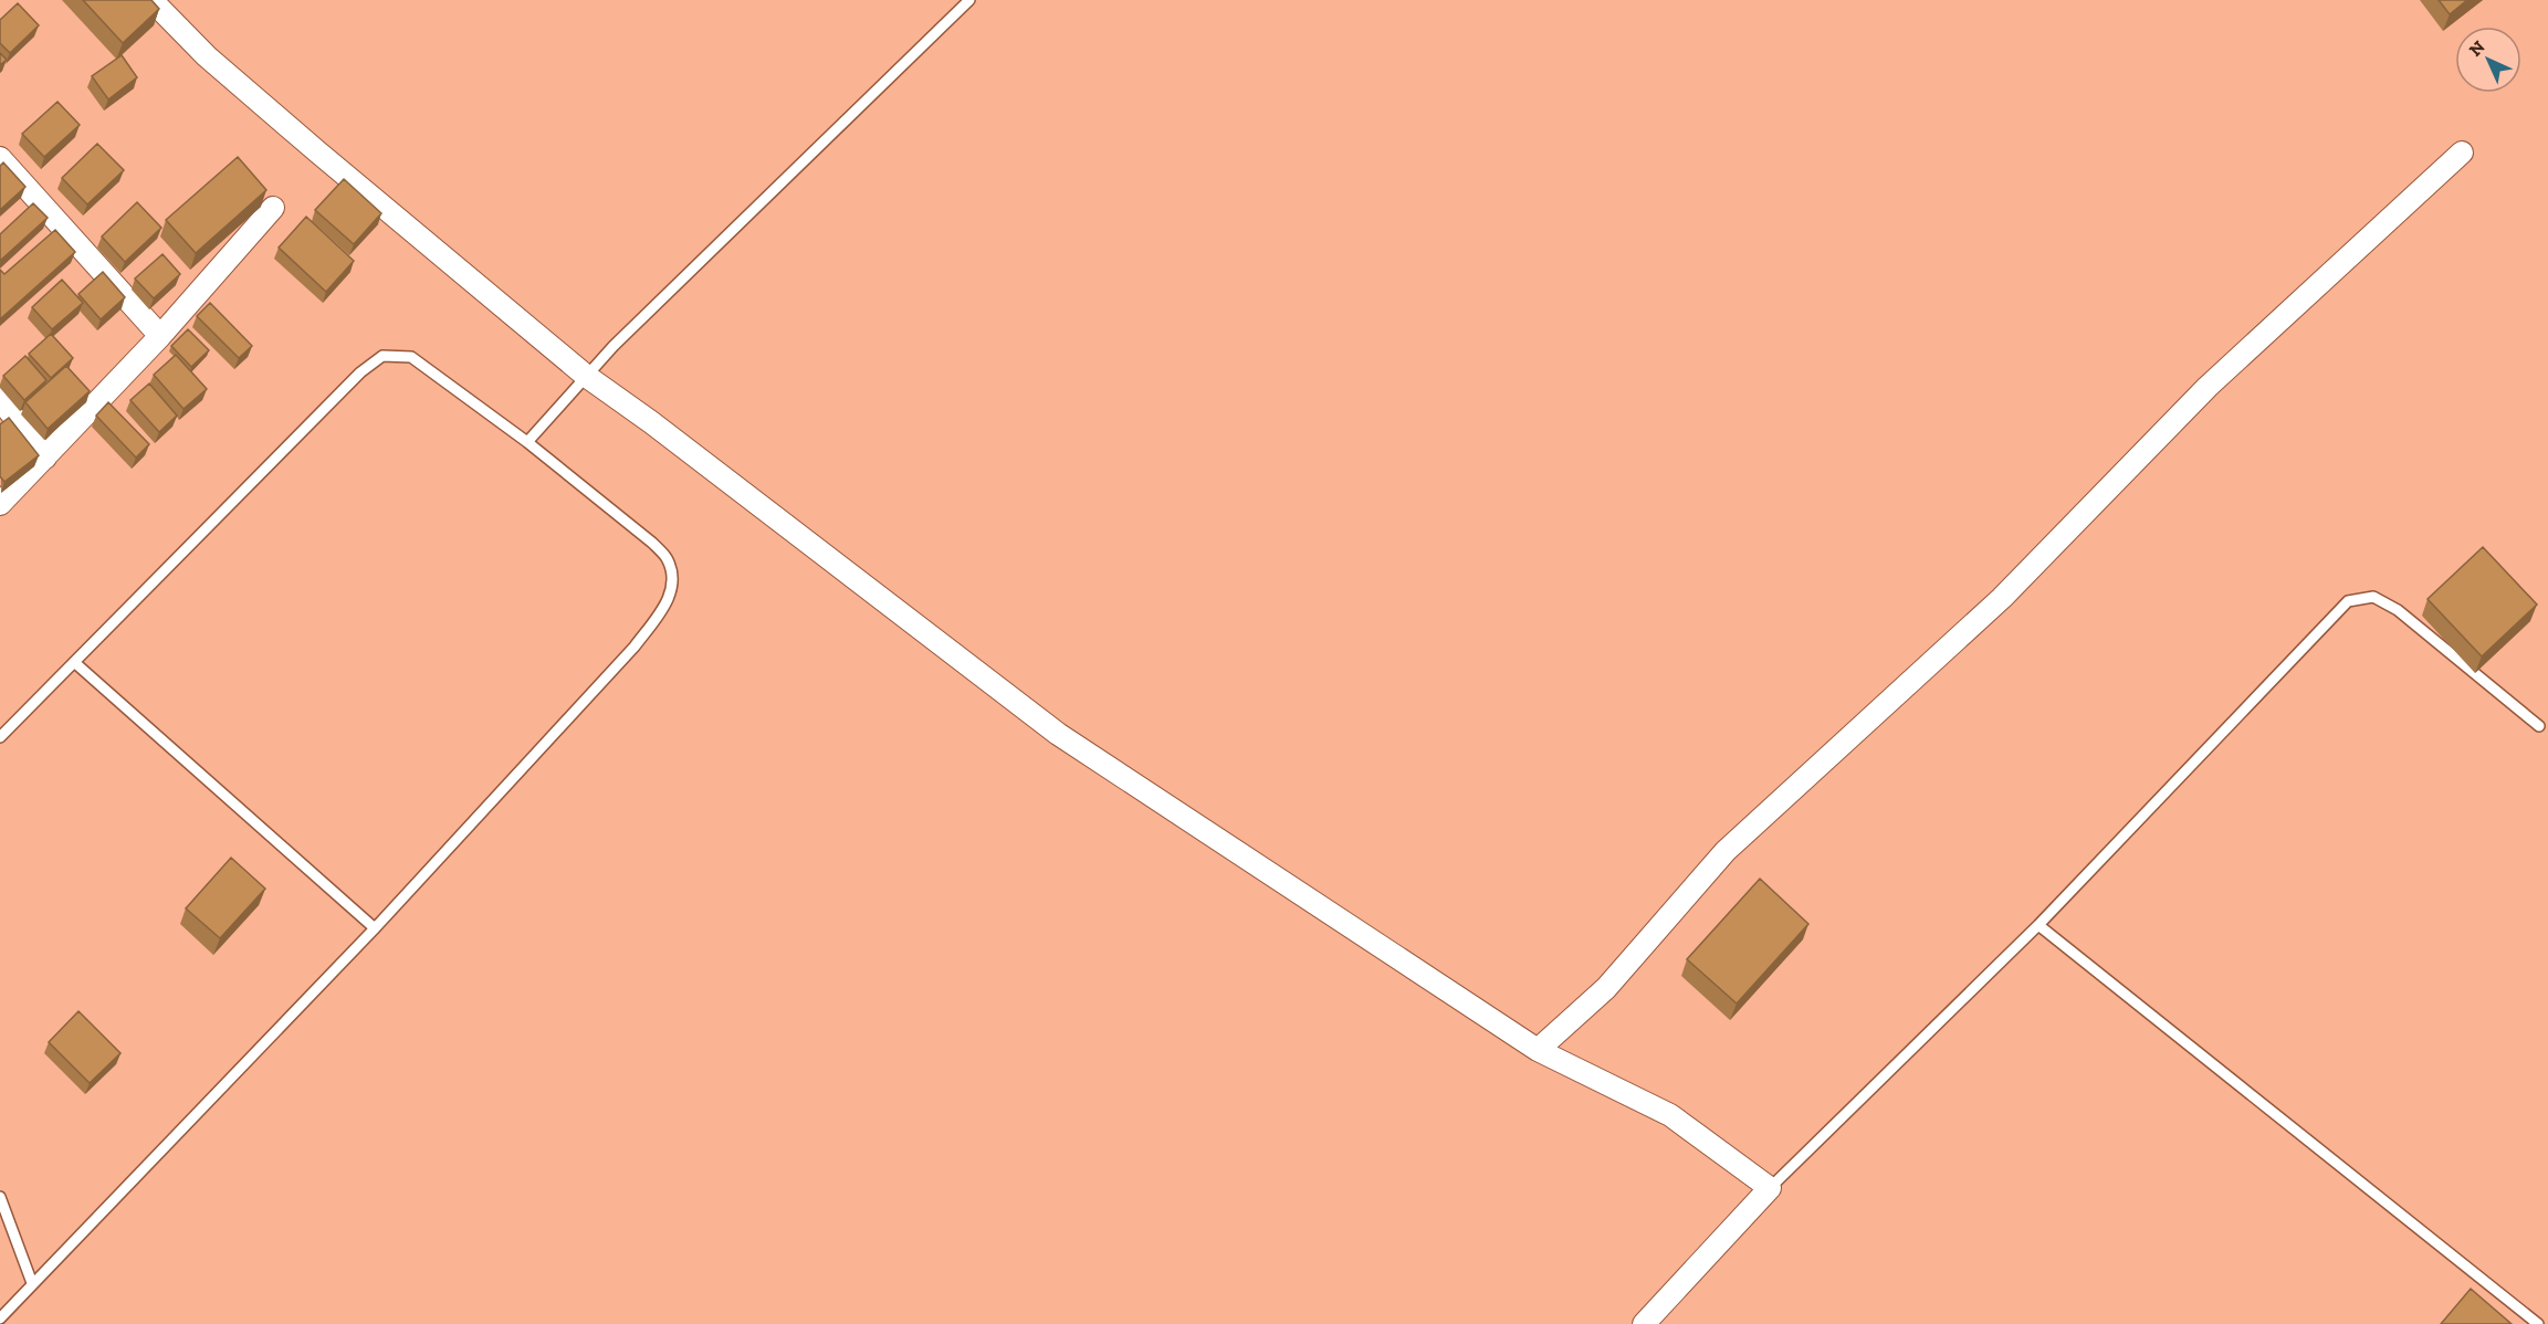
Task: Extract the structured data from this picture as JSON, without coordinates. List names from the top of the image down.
{
  "north": "top left"
}
